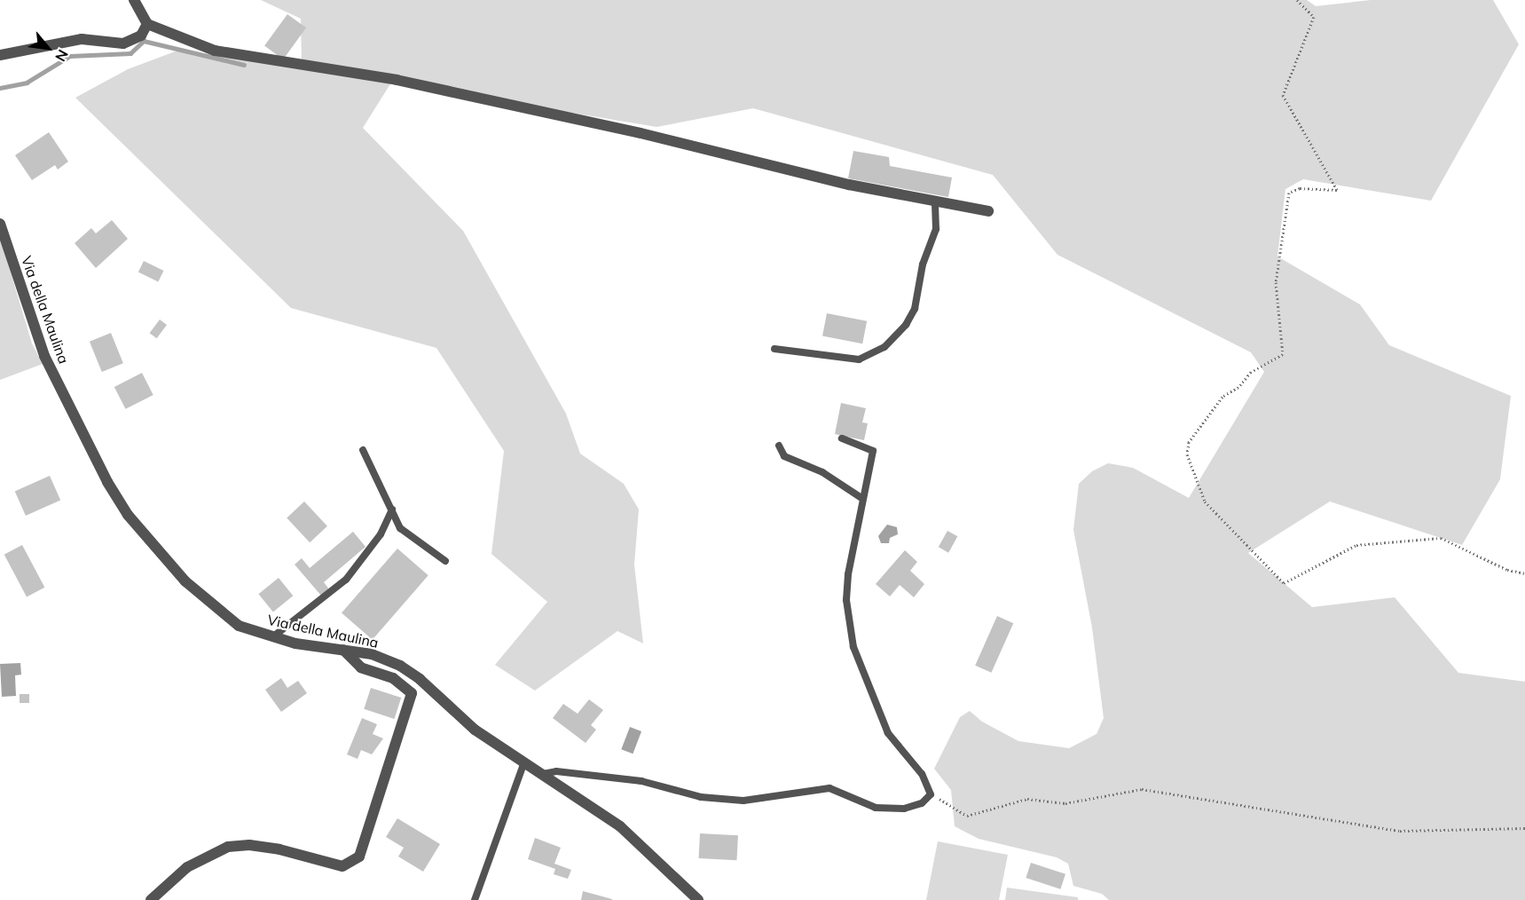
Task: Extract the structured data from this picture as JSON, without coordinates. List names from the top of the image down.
{
  "streets": {
    "street": ["Via della Maulina"]
  },
  "north": "bottom right"
}
